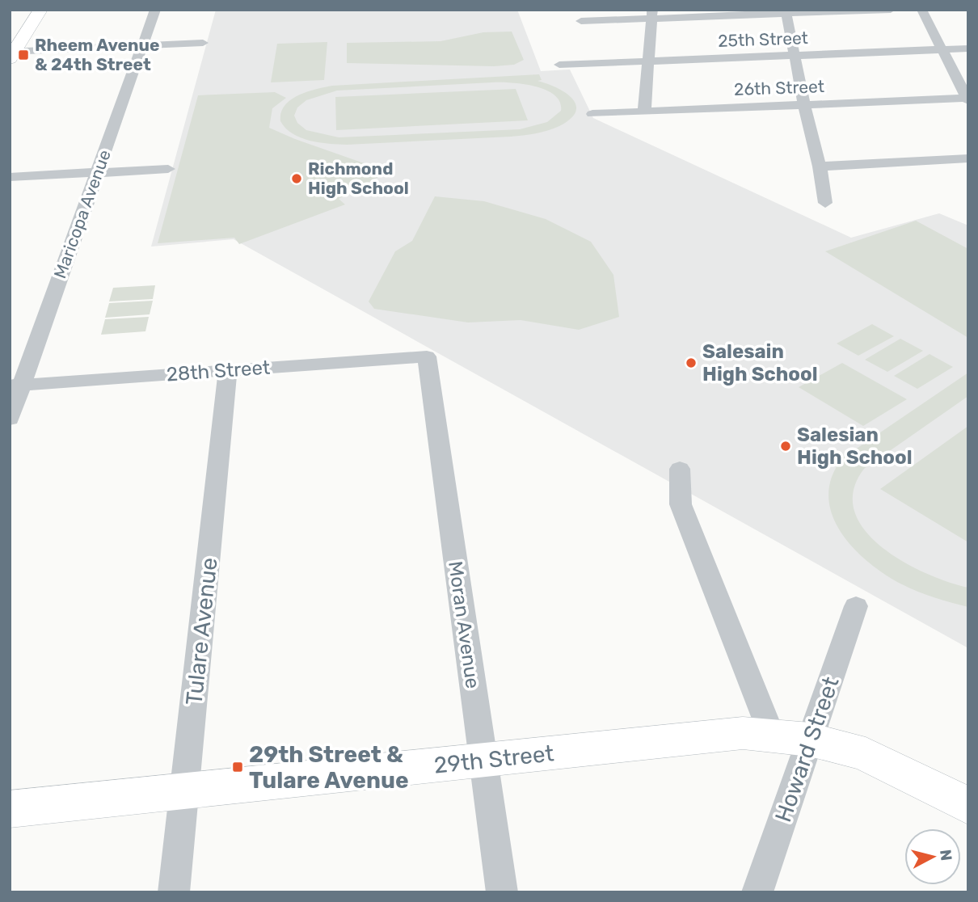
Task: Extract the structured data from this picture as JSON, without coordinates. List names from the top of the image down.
{
  "streets": {
    "street": [
      "25th Street",
      "26th Street",
      "Maricopa Avenue",
      "28th Street",
      "Moran Avenue",
      "Tulare Avenue",
      "Howard Street",
      "29th Street"
    ]
  },
  "crossings": [
    ["Maricopa Avenue", "28th Street"],
    ["28th Street", "Moran Avenue"],
    ["28th Street", "Tulare Avenue"],
    ["Moran Avenue", "29th Street"],
    ["Tulare Avenue", "29th Street"],
    ["Howard Street", "29th Street"]
  ],
  "places": {
    "transit": ["Rheem Avenue & 24th Street", "29th Street & Tulare Avenue"],
    "other": ["Richmond High School", "Salesain High School", "Salesian High School"]
  },
  "north": "right"
}
